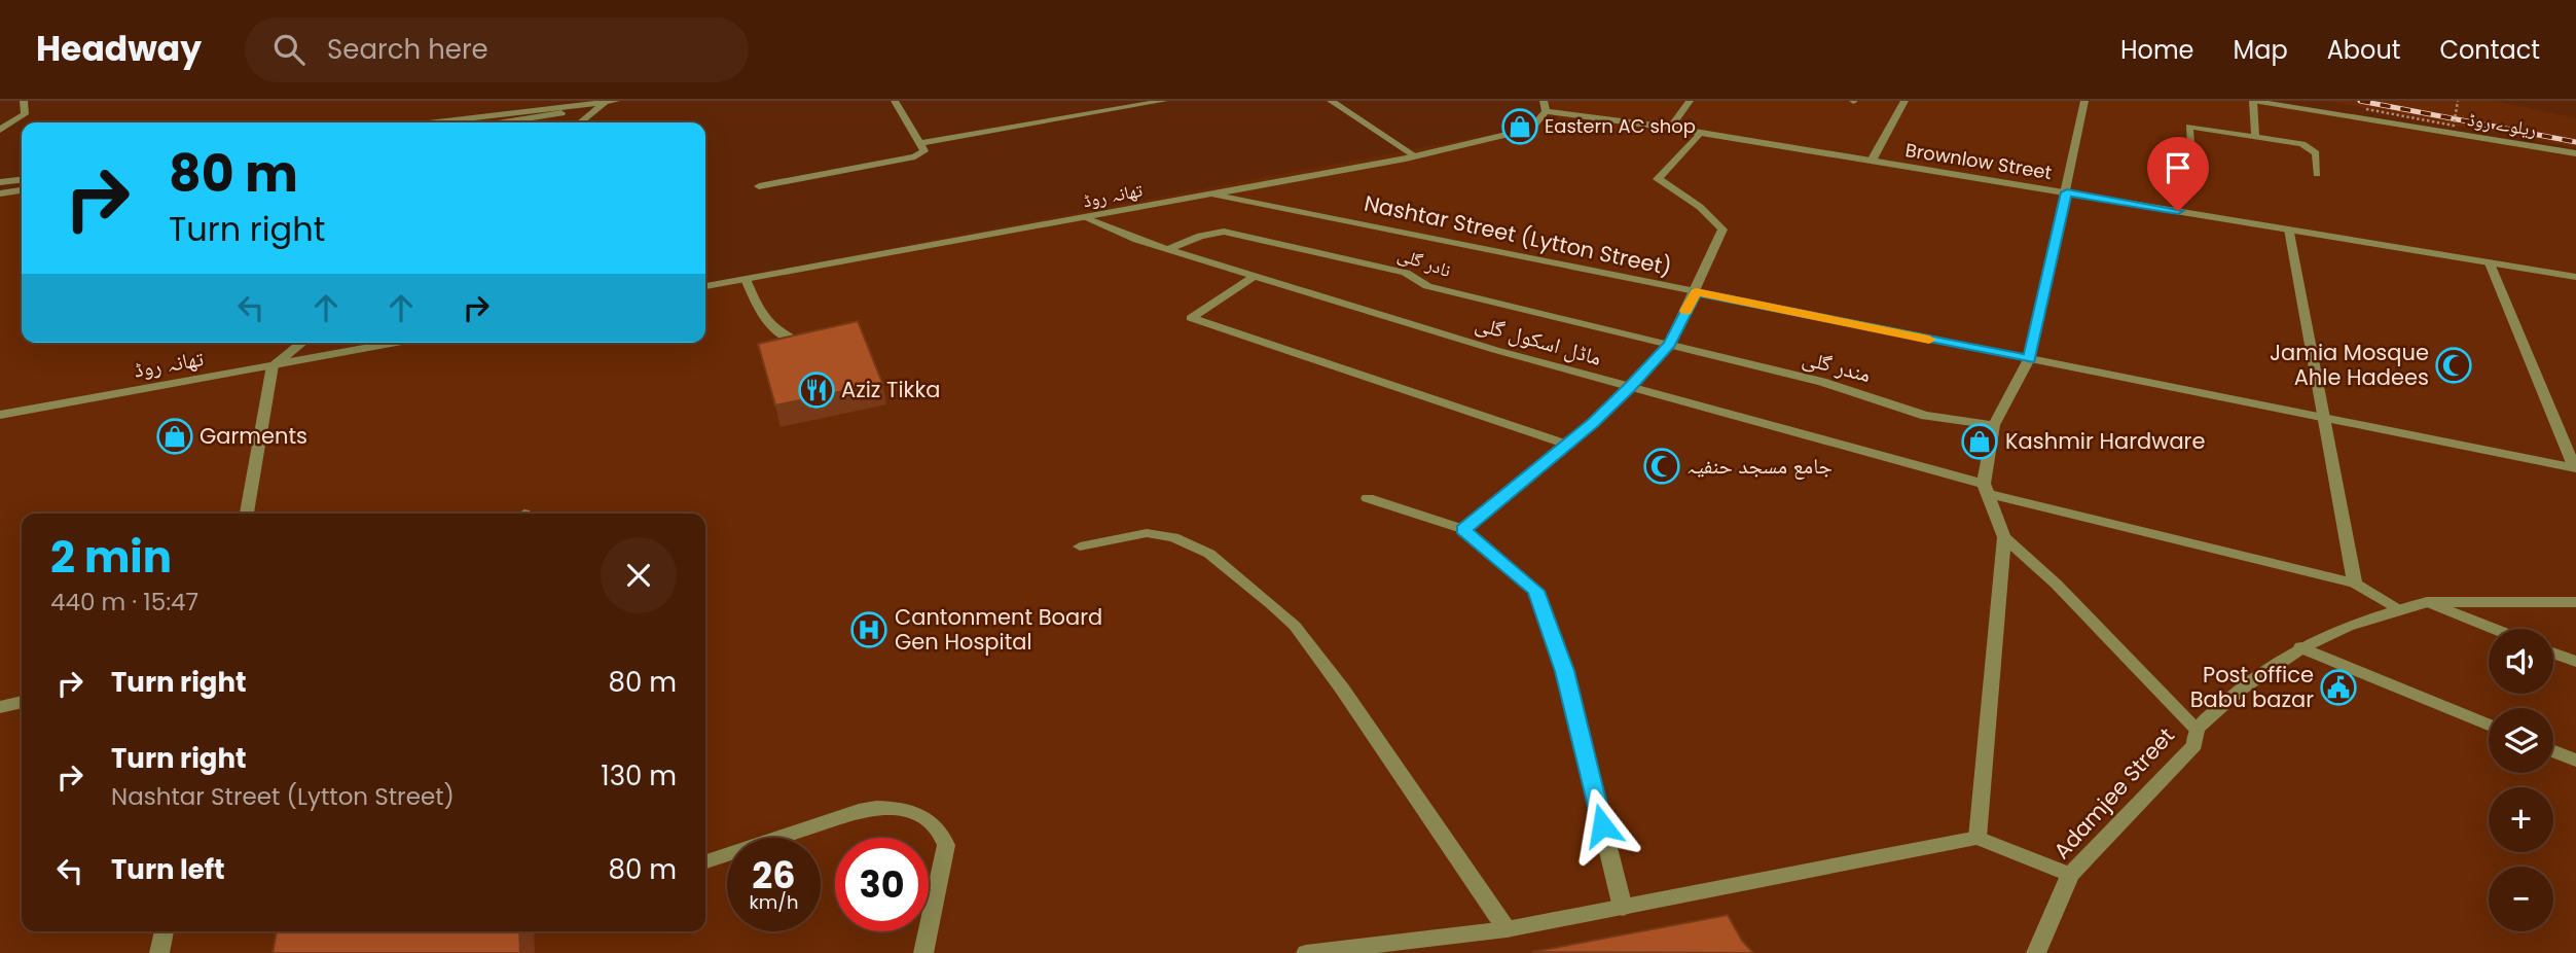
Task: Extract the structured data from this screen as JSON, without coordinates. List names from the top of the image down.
{
  "streets": {
    "street": [
      "ریلوے روڈ",
      "Brownlow Street",
      "تھانہ روڈ",
      "Nashtar Street (Lytton Street)",
      "نادر گلی",
      "ماڈل اسکول گلی",
      "مندر گلی",
      "Adamjee Street"
    ]
  },
  "crossings": [
    ["Brownlow Street", "تھانہ روڈ"],
    ["تھانہ روڈ", "Nashtar Street (Lytton Street)"],
    ["تھانہ روڈ", "ماڈل اسکول گلی"],
    ["نادر گلی", "ماڈل اسکول گلی"],
    ["نادر گلی", "مندر گلی"],
    ["ماڈل اسکول گلی", "Adamjee Street"]
  ],
  "places": {
    "shop": ["Eastern AC shop", "Garments", "Kashmir Hardware"],
    "mosque": ["Jamia Mosque Ahle Hadees", "جامع مسجد حنفیہ"],
    "restaurant": ["Aziz Tikka"],
    "hospital": ["Cantonment Board Gen Hospital"],
    "public building": ["Post office Babu bazar"]
  },
  "page": {
    "header": "Headway",
    "search": "Search here",
    "nav": [
      "Home",
      "Map",
      "About",
      "Contact"
    ],
    "turn": ["80 m", "Turn right"],
    "heading": ["2 min", "440 m · 15:47"],
    "map_buttons": ["+", "−"],
    "list": [
      {
        "name": "Turn right",
        "value": "80 m"
      },
      {
        "name": "Turn right",
        "note": "Nashtar Street (Lytton Street)",
        "value": "130 m"
      },
      {
        "name": "Turn left",
        "value": "80 m"
      }
    ],
    "speed": "26 km/h",
    "limit": "30"
  }
}
